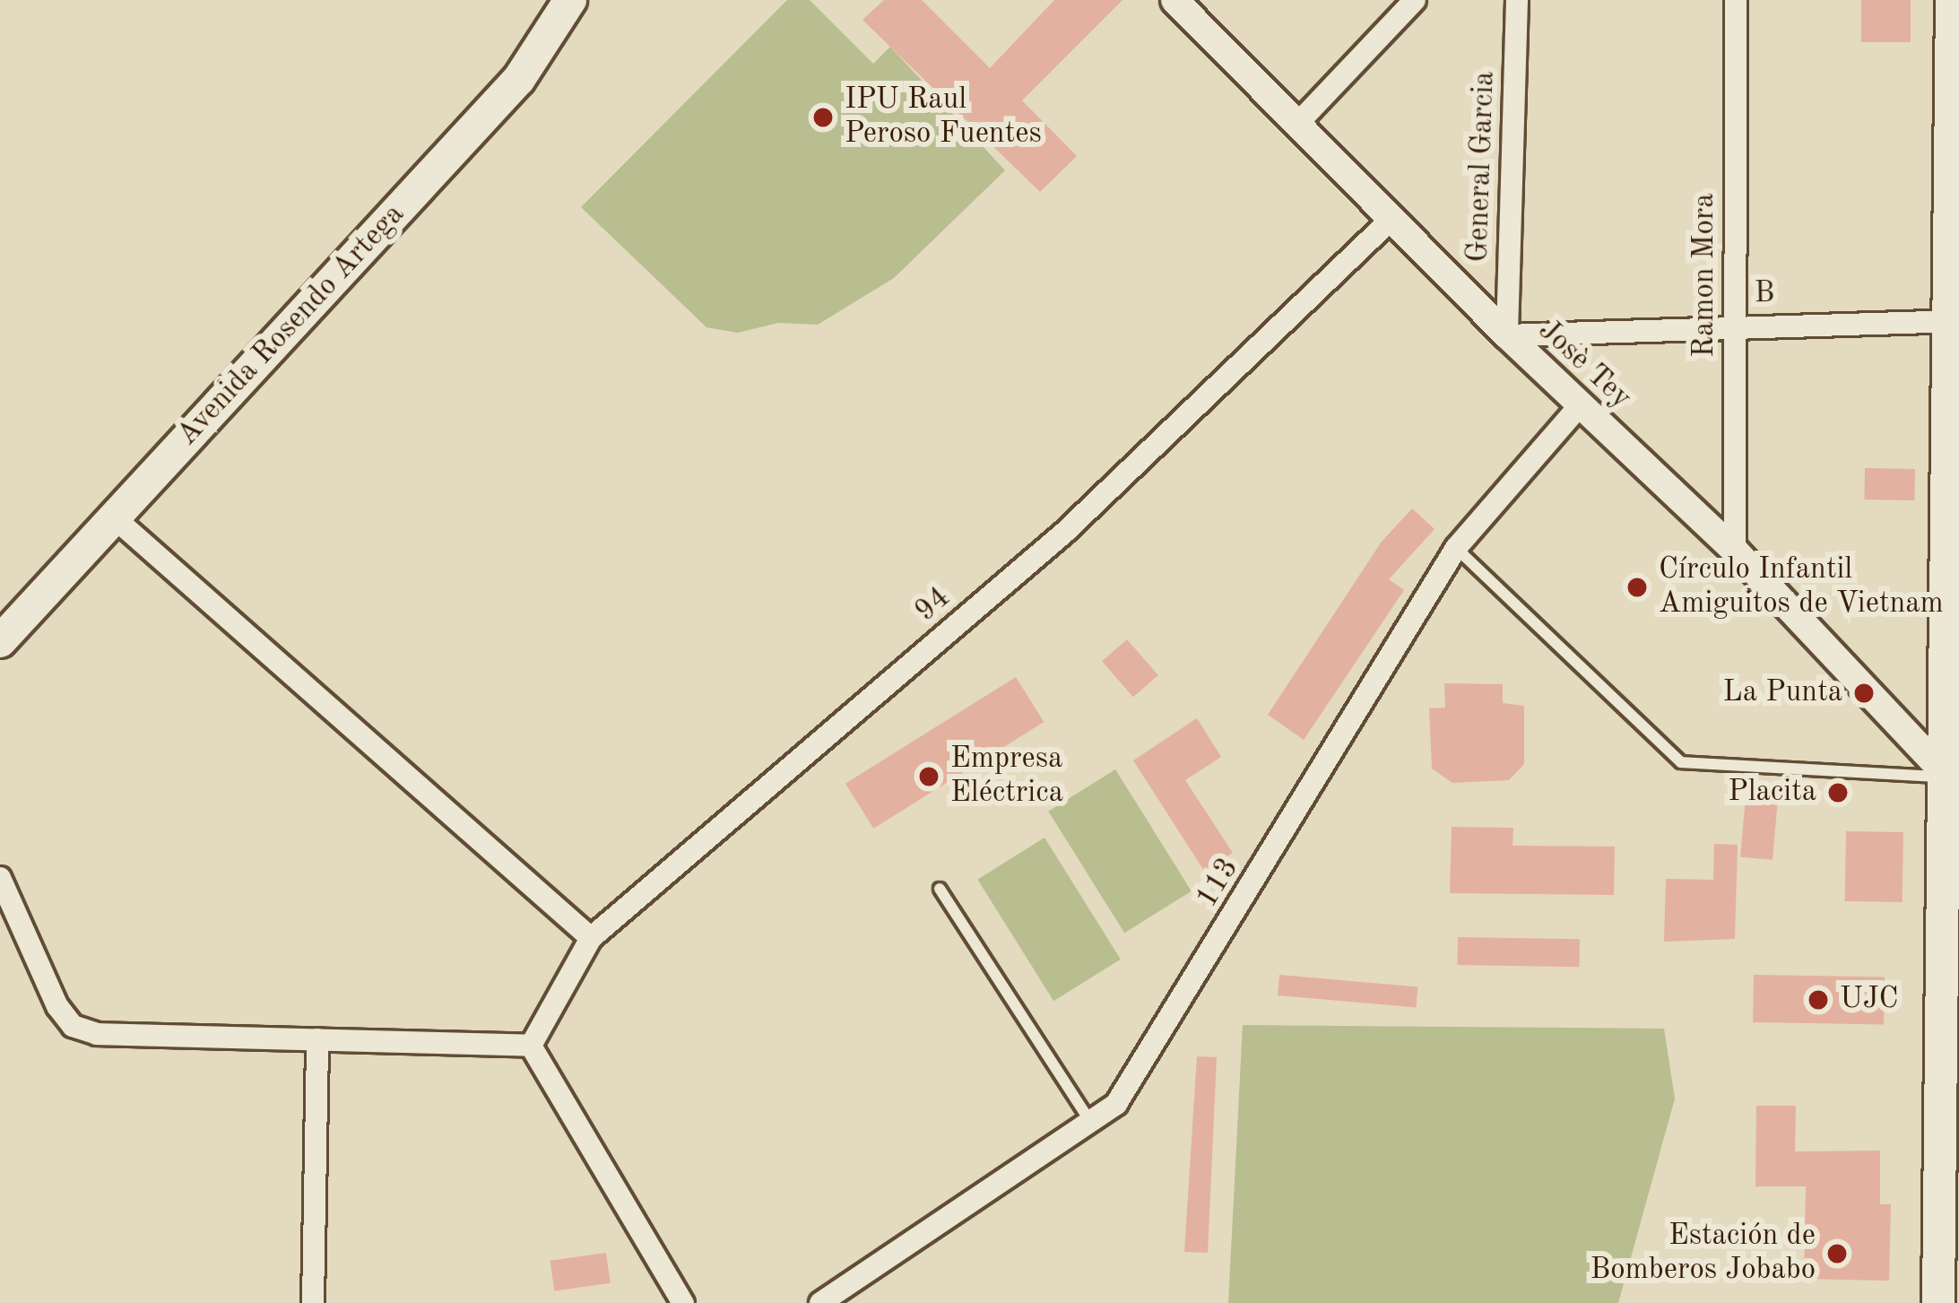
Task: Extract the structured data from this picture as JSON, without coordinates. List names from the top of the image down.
{
  "streets": {
    "main road": ["Avenida Rosendo Artega"],
    "street": [
      "General Garcia",
      "Ramon Mora",
      "B",
      "Josè Tey",
      "94",
      "113"
    ]
  },
  "crossings": [
    ["General Garcia", "B"],
    ["General Garcia", "Josè Tey"],
    ["Ramon Mora", "B"],
    ["Ramon Mora", "Josè Tey"],
    ["B", "Josè Tey"],
    ["Josè Tey", "94"],
    ["Josè Tey", "113"]
  ],
  "places": [
    "IPU Raul Peroso Fuentes",
    "Círculo Infantil Amiguitos de Vietnam",
    "La Punta",
    "Empresa Eléctrica",
    "Placita",
    "UJC",
    "Estación de Bomberos Jobabo"
  ]
}
